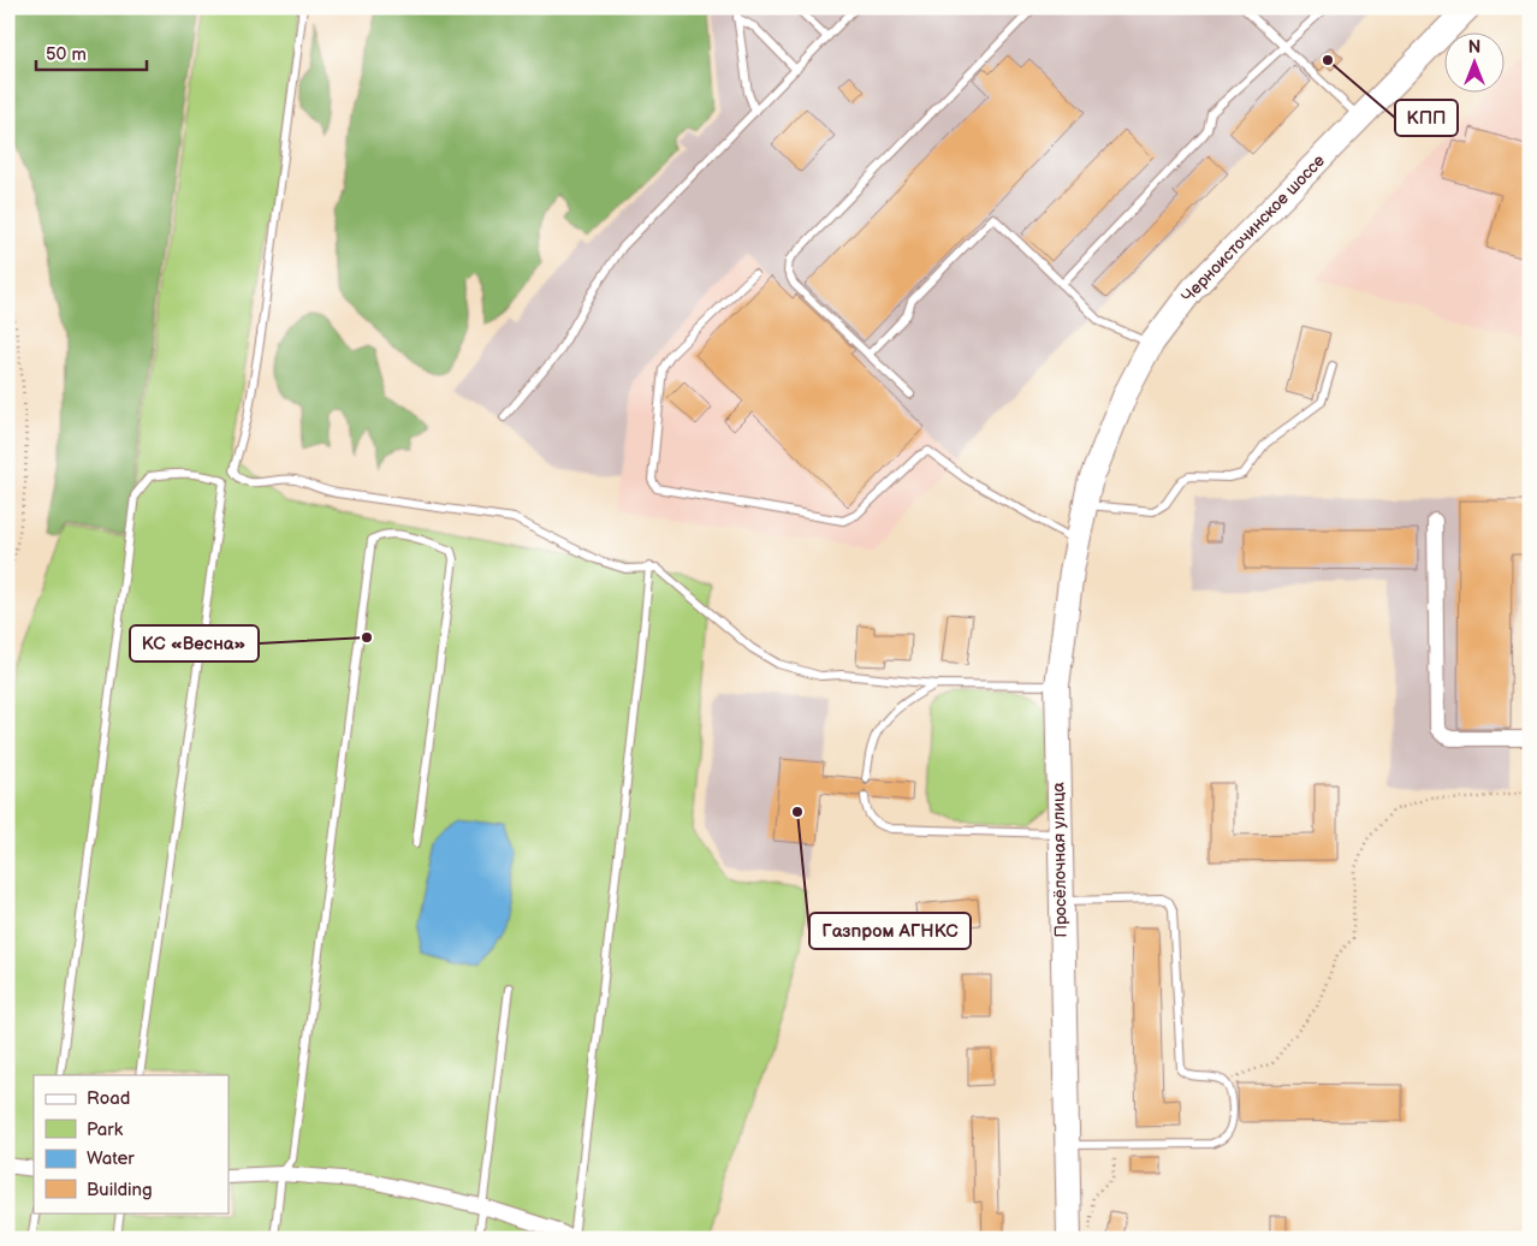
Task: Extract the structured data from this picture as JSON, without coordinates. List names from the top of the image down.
{
  "streets": {
    "main road": ["Черноисточинское шоссе", "Просёлочная улица"]
  },
  "crossings": [
    ["Черноисточинское шоссе", "Просёлочная улица"]
  ],
  "places": ["КПП", "КС «Весна»", "Газпром АГНКС"],
  "legend": [
    "Road",
    "Park",
    "Water",
    "Building"
  ],
  "scale_bar": "50 m",
  "north": "top"
}
